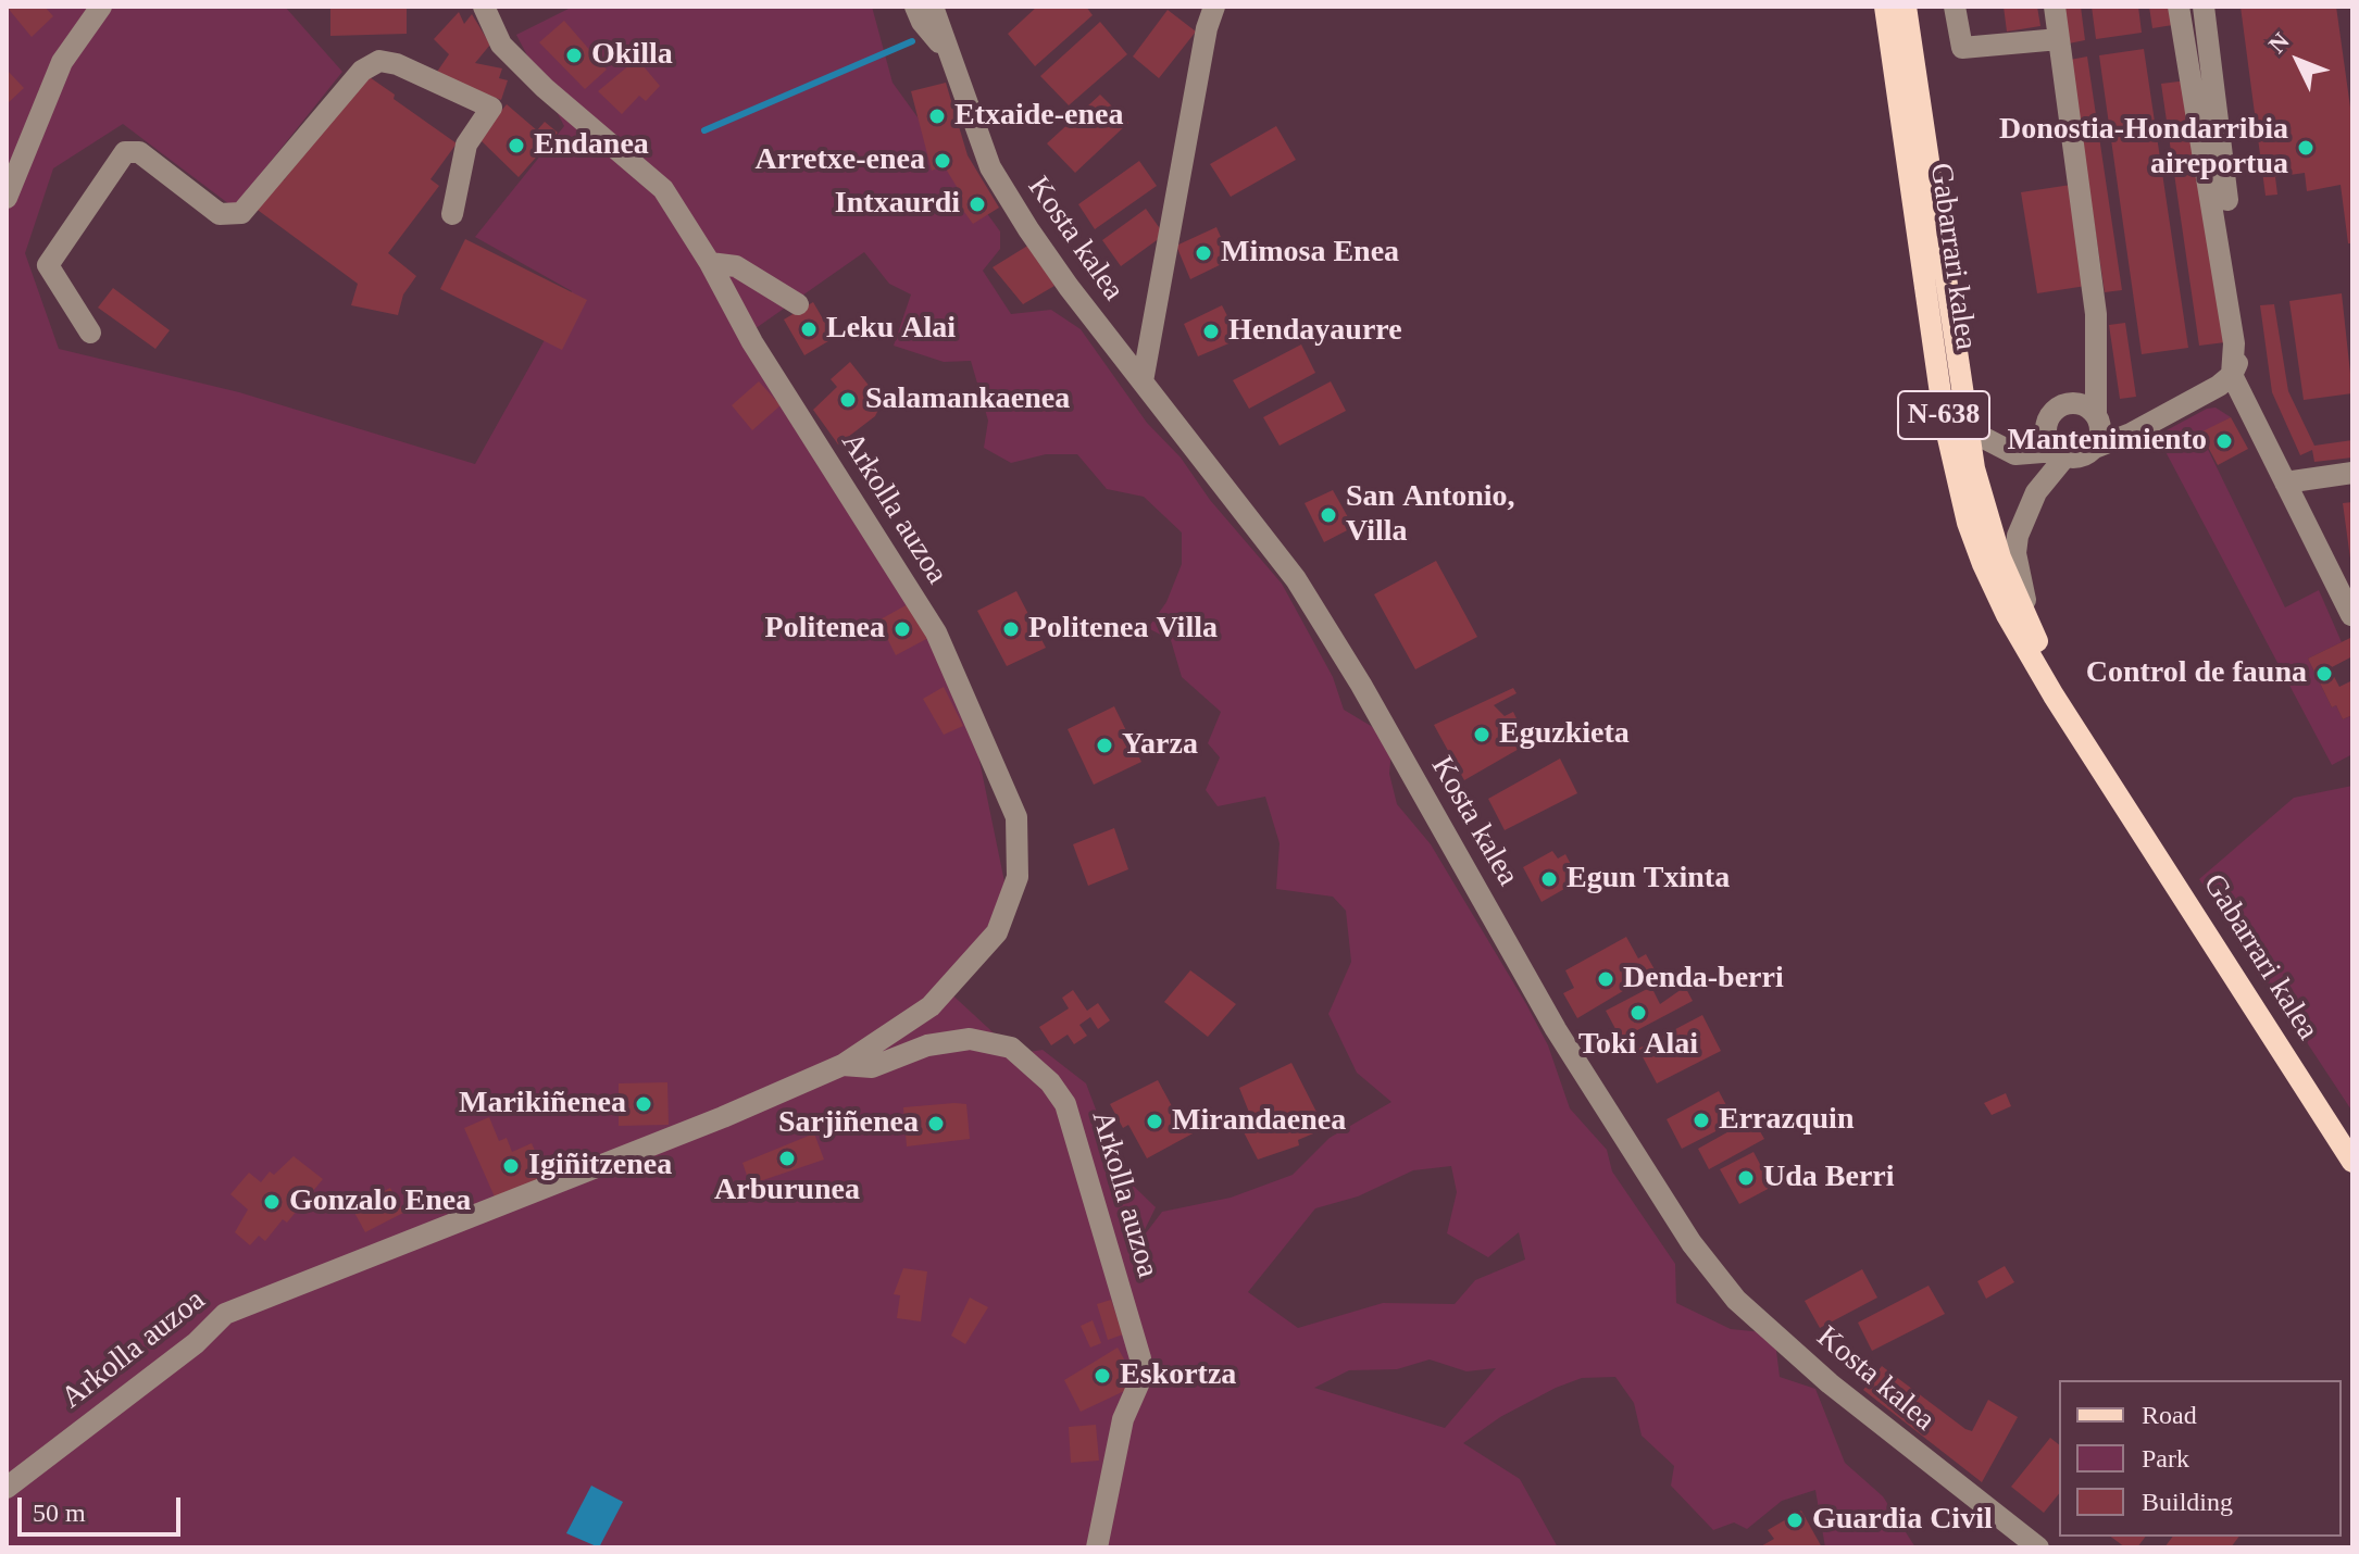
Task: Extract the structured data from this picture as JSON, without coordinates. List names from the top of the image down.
{
  "streets": {
    "main road": ["Gabarrari kalea", "N-638"],
    "street": ["Kosta kalea", "Arkolla auzoa"]
  },
  "places": [
    "Okilla",
    "Etxaide-enea",
    "Endanea",
    "Donostia-Hondarribia aireportua",
    "Arretxe-enea",
    "Intxaurdi",
    "Mimosa Enea",
    "Leku Alai",
    "Hendayaurre",
    "Salamankaenea",
    "Mantenimiento",
    "San Antonio, Villa",
    "Politenea",
    "Politenea Villa",
    "Control de fauna",
    "Eguzkieta",
    "Yarza",
    "Egun Txinta",
    "Denda-berri",
    "Toki Alai",
    "Marikiñenea",
    "Errazquin",
    "Mirandaenea",
    "Sarjiñenea",
    "Arburunea",
    "Igiñitzenea",
    "Uda Berri",
    "Gonzalo Enea",
    "Eskortza",
    "Guardia Civil"
  ],
  "legend": ["Road", "Park", "Building"],
  "scale_bar": "50 m",
  "north": "top left"
}
